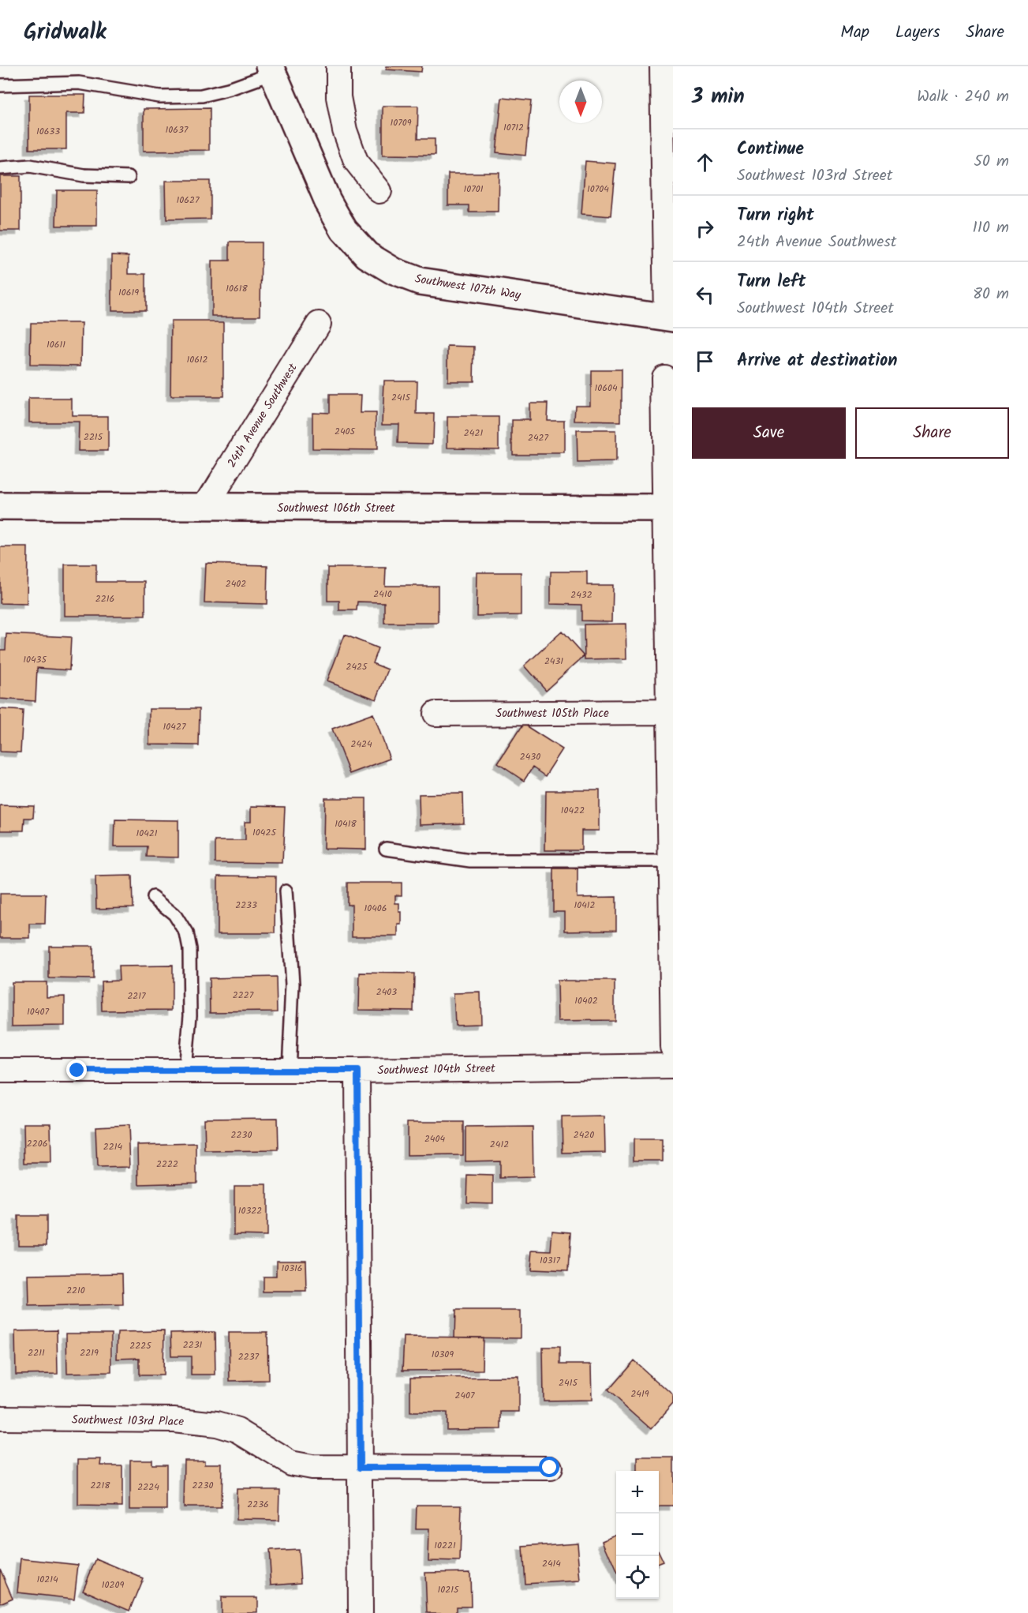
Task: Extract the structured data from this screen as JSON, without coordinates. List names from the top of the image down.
{
  "streets": {
    "street": [
      "Southwest 107th Way",
      "24th Avenue Southwest",
      "Southwest 106th Street",
      "Southwest 105th Place",
      "Southwest 104th Street",
      "Southwest 103rd Place"
    ]
  },
  "crossings": [
    ["24th Avenue Southwest", "Southwest 106th Street"]
  ],
  "house_numbers": [
    "10709",
    "10712",
    "10637",
    "10633",
    "10701",
    "10704",
    "10627",
    "10618",
    "10619",
    "10611",
    "10612",
    "10604",
    "2415",
    "2405",
    "2421",
    "2215",
    "2427",
    "2402",
    "2410",
    "2432",
    "2216",
    "10435",
    "2431",
    "2425",
    "10427",
    "2424",
    "2430",
    "10422",
    "10418",
    "10425",
    "10421",
    "2233",
    "10412",
    "10406",
    "2403",
    "2227",
    "2217",
    "10402",
    "10407",
    "2230",
    "2420",
    "2404",
    "2206",
    "2412",
    "2214",
    "2222",
    "10322",
    "10317",
    "10316",
    "2210",
    "2231",
    "2225",
    "2211",
    "2219",
    "10309",
    "2237",
    "2415",
    "2419",
    "2407",
    "2218",
    "2230",
    "2224",
    "2236",
    "10221",
    "2414",
    "10214",
    "10209",
    "10215"
  ],
  "north": "bottom",
  "page": {
    "header": "Gridwalk",
    "nav": ["Map", "Layers", "Share"],
    "heading": ["3 min", "Walk · 240 m"],
    "list": [
      ["Continue", "Southwest 103rd Street", "50 m"],
      ["Turn right", "24th Avenue Southwest", "110 m"],
      ["Turn left", "Southwest 104th Street", "80 m"],
      "Arrive at destination"
    ],
    "buttons": ["Save", "Share"],
    "map_buttons": ["+", "−"]
  }
}
